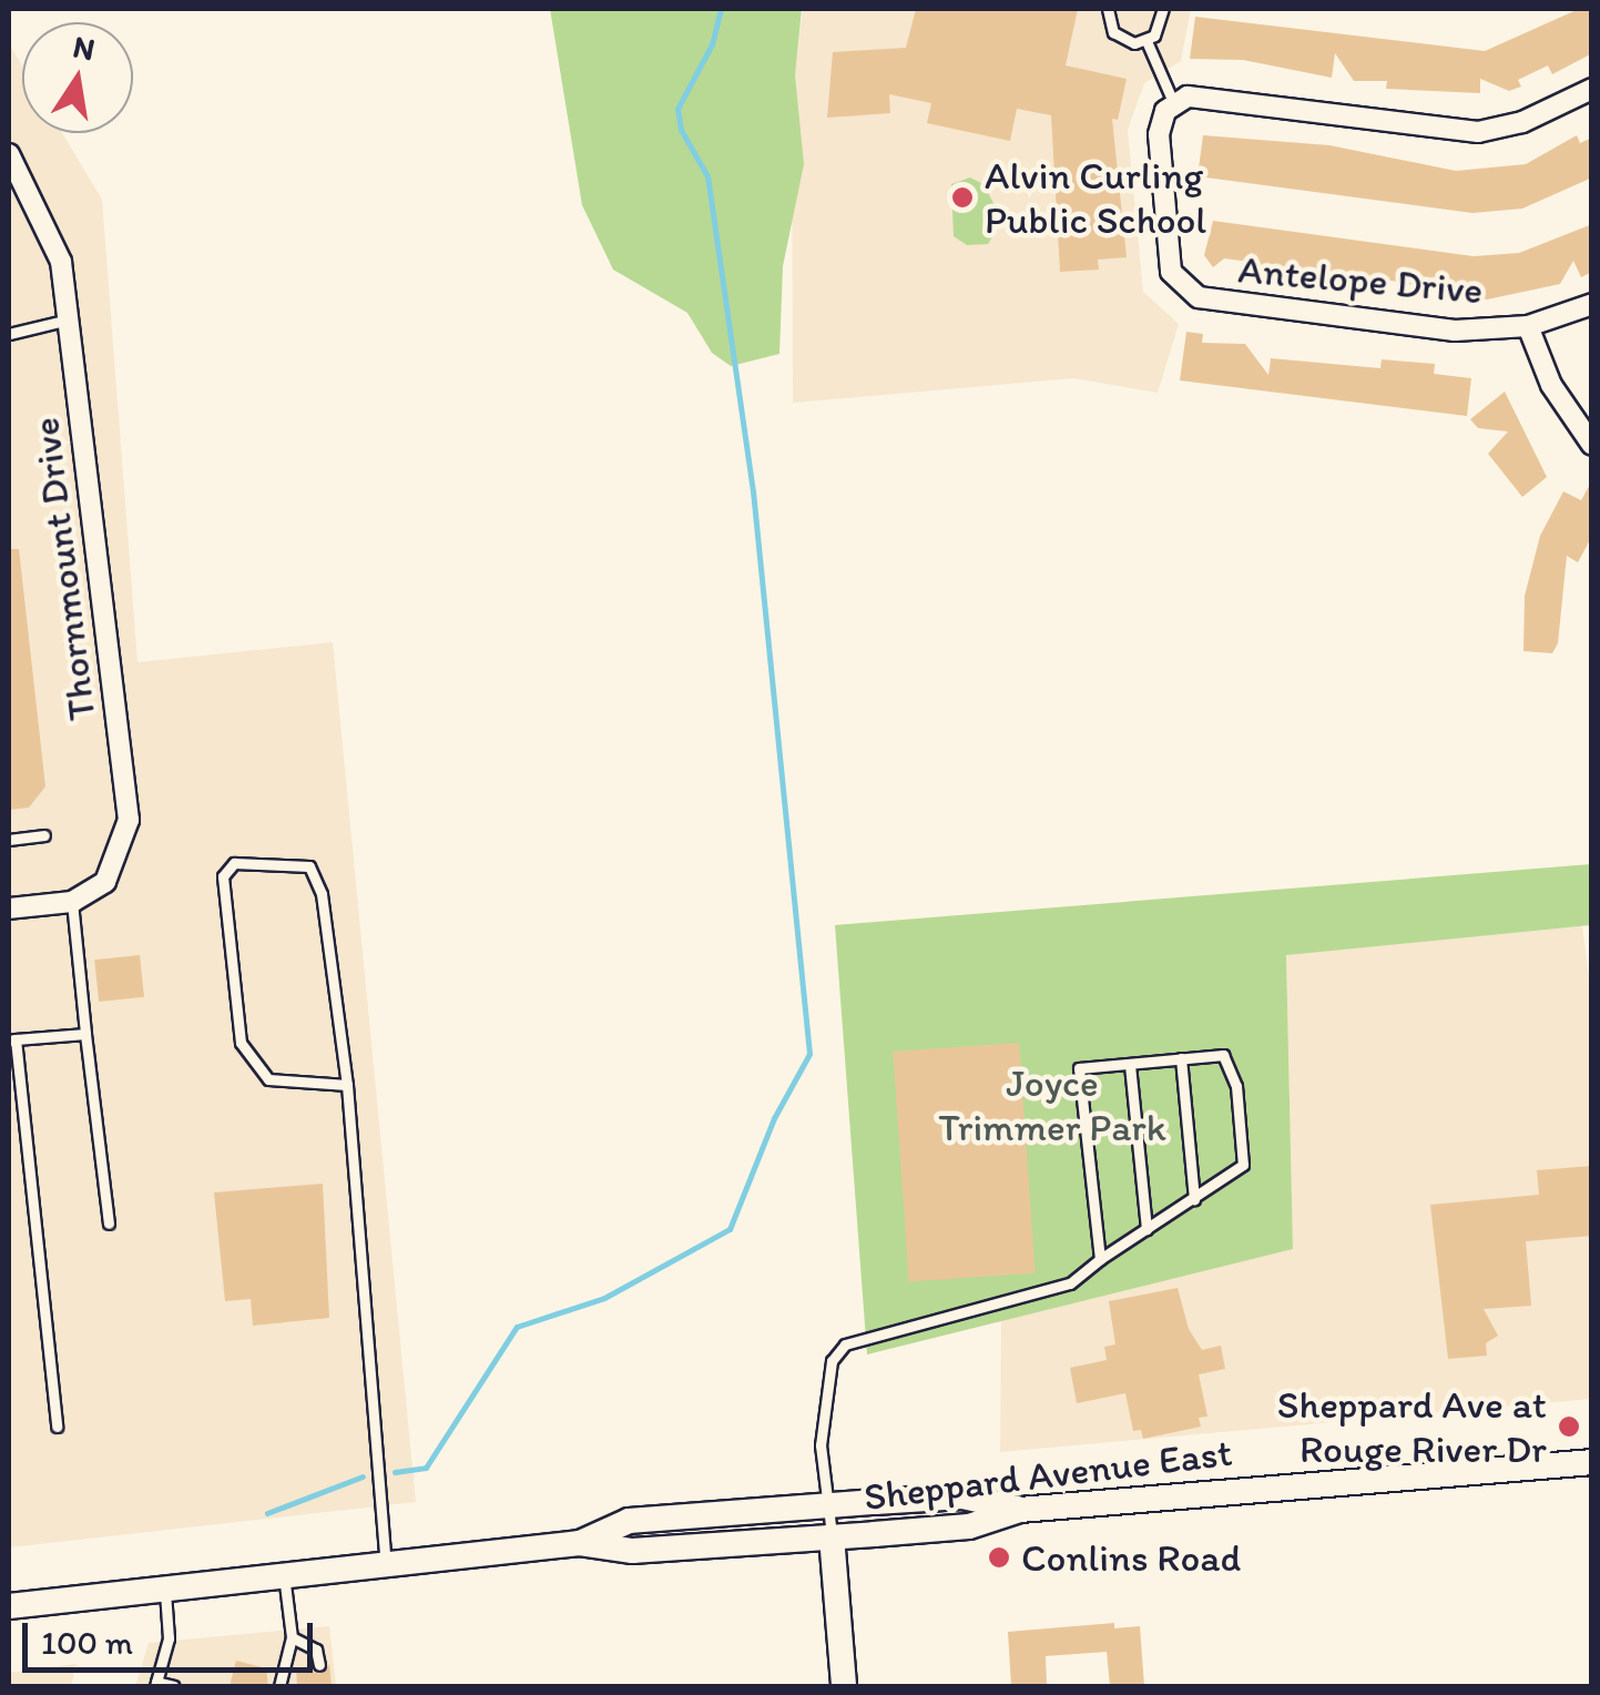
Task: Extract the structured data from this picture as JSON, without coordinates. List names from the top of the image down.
{
  "streets": {
    "main road": ["Sheppard Avenue East"],
    "street": ["Antelope Drive", "Thornmount Drive"]
  },
  "parks": ["Joyce Trimmer Park"],
  "places": ["Alvin Curling Public School", "Sheppard Ave at Rouge River Dr", "Conlins Road"],
  "scale_bar": "100 m",
  "north": "top"
}
